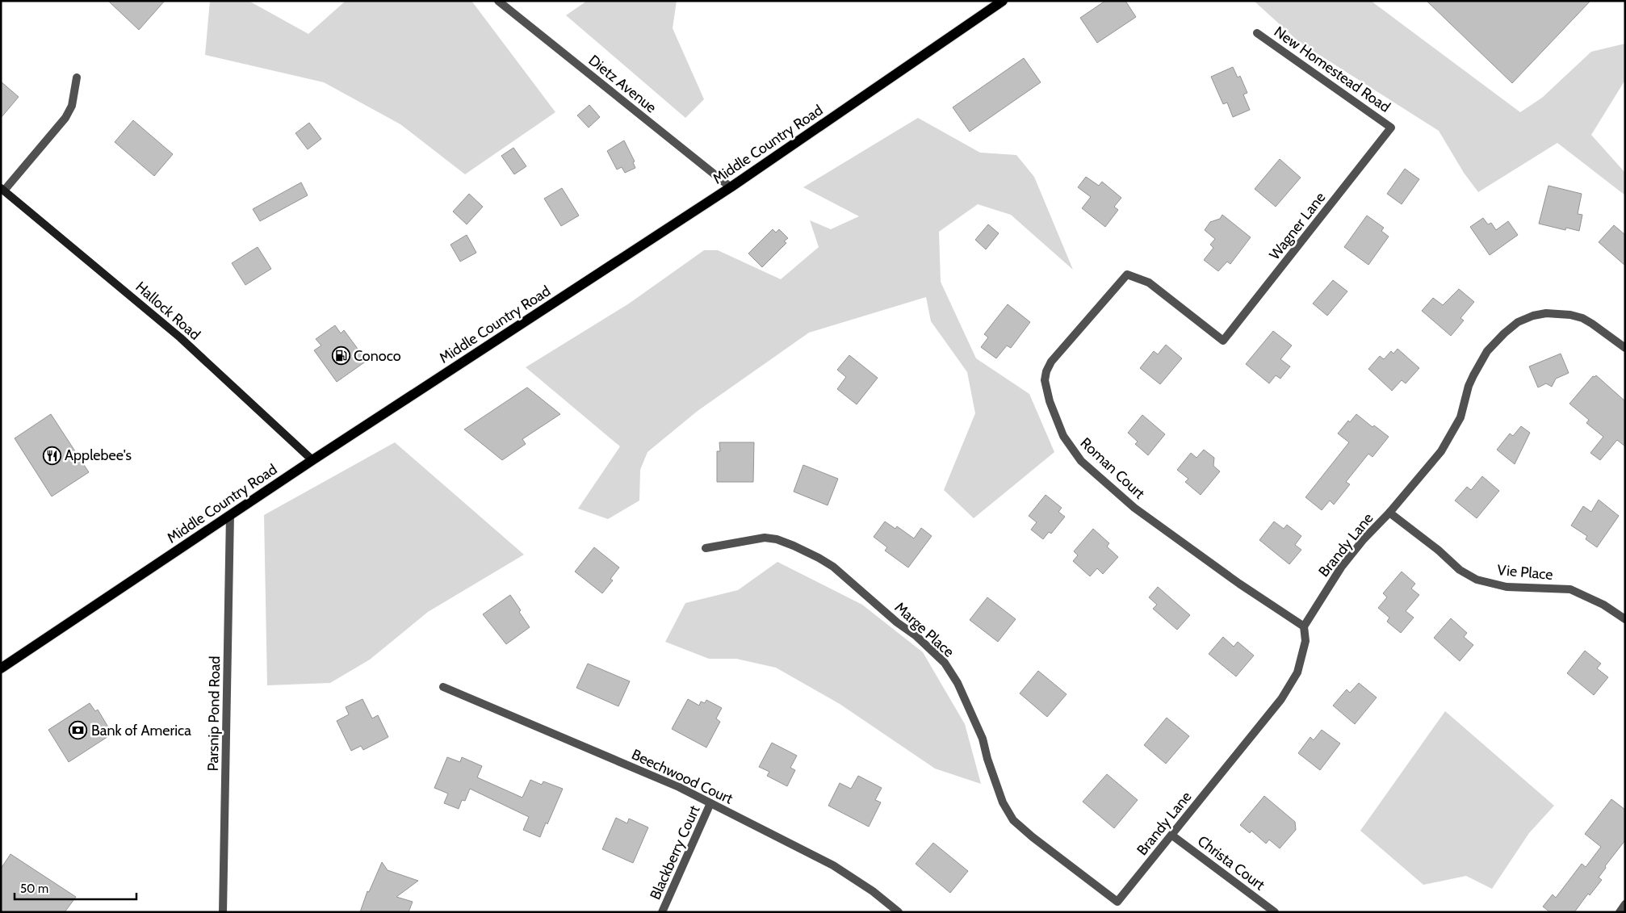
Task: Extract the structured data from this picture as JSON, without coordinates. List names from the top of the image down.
{
  "streets": {
    "main road": ["Middle Country Road"],
    "street": [
      "New Homestead Road",
      "Dietz Avenue",
      "Wagner Lane",
      "Hallock Road",
      "Roman Court",
      "Brandy Lane",
      "Vie Place",
      "Marge Place",
      "Parsnip Pond Road",
      "Beechwood Court",
      "Blackberry Court",
      "Christa Court"
    ]
  },
  "crossings": [
    ["New Homestead Road", "Wagner Lane"],
    ["Dietz Avenue", "Middle Country Road"],
    ["Middle Country Road", "Hallock Road"],
    ["Middle Country Road", "Parsnip Pond Road"],
    ["Wagner Lane", "Roman Court"],
    ["Roman Court", "Brandy Lane"],
    ["Brandy Lane", "Vie Place"],
    ["Brandy Lane", "Marge Place"],
    ["Brandy Lane", "Christa Court"],
    ["Beechwood Court", "Blackberry Court"]
  ],
  "places": {
    "fuel station": ["Conoco"],
    "restaurant": ["Applebee's"],
    "bank": ["Bank of America"]
  },
  "scale_bar": "50 m"
}
